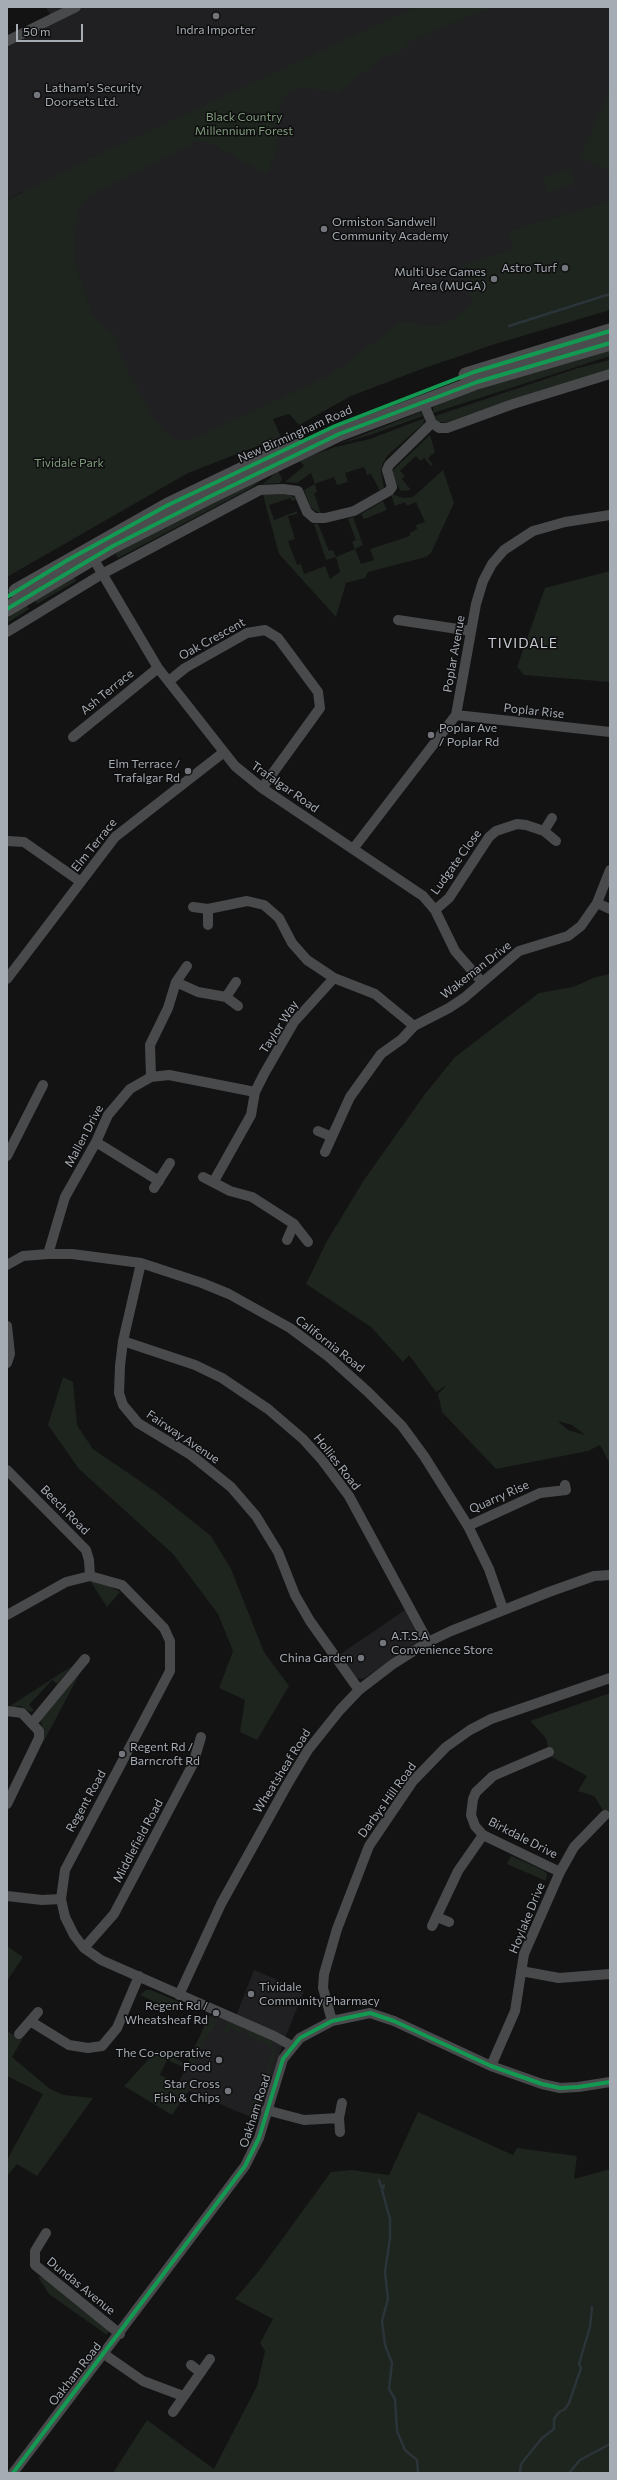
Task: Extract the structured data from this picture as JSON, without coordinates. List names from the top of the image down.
{
  "streets": {
    "highway": ["New Birmingham Road"],
    "street": [
      "Oak Crescent",
      "Poplar Avenue",
      "Ash Terrace",
      "Poplar Rise",
      "Trafalgar Road",
      "Elm Terrace",
      "Ludgate Close",
      "Wakeman Drive",
      "Taylor Way",
      "Mallen Drive",
      "California Road",
      "Fairway Avenue",
      "Hollies Road",
      "Quarry Rise",
      "Beech Road",
      "Wheatsheaf Road",
      "Darbys Hill Road",
      "Regent Road",
      "Birkdale Drive",
      "Middlefield Road",
      "Hoylake Drive",
      "Oakham Road",
      "Dundas Avenue"
    ]
  },
  "crossings": [
    ["New Birmingham Road", "Trafalgar Road"],
    ["Oak Crescent", "Trafalgar Road"],
    ["Poplar Avenue", "Poplar Rise"],
    ["Poplar Avenue", "Trafalgar Road"],
    ["Ash Terrace", "Trafalgar Road"],
    ["Trafalgar Road", "Elm Terrace"],
    ["Trafalgar Road", "Ludgate Close"],
    ["Trafalgar Road", "Wakeman Drive"],
    ["Taylor Way", "Mallen Drive"],
    ["Mallen Drive", "California Road"],
    ["California Road", "Fairway Avenue"],
    ["California Road", "Quarry Rise"],
    ["California Road", "Wheatsheaf Road"],
    ["Fairway Avenue", "Hollies Road"],
    ["Fairway Avenue", "Wheatsheaf Road"],
    ["Hollies Road", "Wheatsheaf Road"],
    ["Beech Road", "Regent Road"],
    ["Wheatsheaf Road", "Regent Road"],
    ["Darbys Hill Road", "Oakham Road"],
    ["Regent Road", "Middlefield Road"],
    ["Regent Road", "Oakham Road"],
    ["Birkdale Drive", "Hoylake Drive"],
    ["Hoylake Drive", "Oakham Road"],
    ["Oakham Road", "Dundas Avenue"]
  ],
  "districts": ["TIVIDALE"],
  "parks": ["Black Country Millennium Forest", "Tividale Park"],
  "places": [
    "Indra Importer",
    "Latham's Security Doorsets Ltd.",
    "Ormiston Sandwell Community Academy",
    "Astro Turf",
    "Multi Use Games Area (MUGA)",
    "Poplar Ave / Poplar Rd",
    "Elm Terrace / Trafalgar Rd",
    "A.T.S.A Convenience Store",
    "China Garden",
    "Regent Rd / Barncroft Rd",
    "Tividale Community Pharmacy",
    "Regent Rd / Wheatsheaf Rd",
    "The Co-operative Food",
    "Star Cross Fish & Chips"
  ],
  "scale_bar": "50 m"
}
